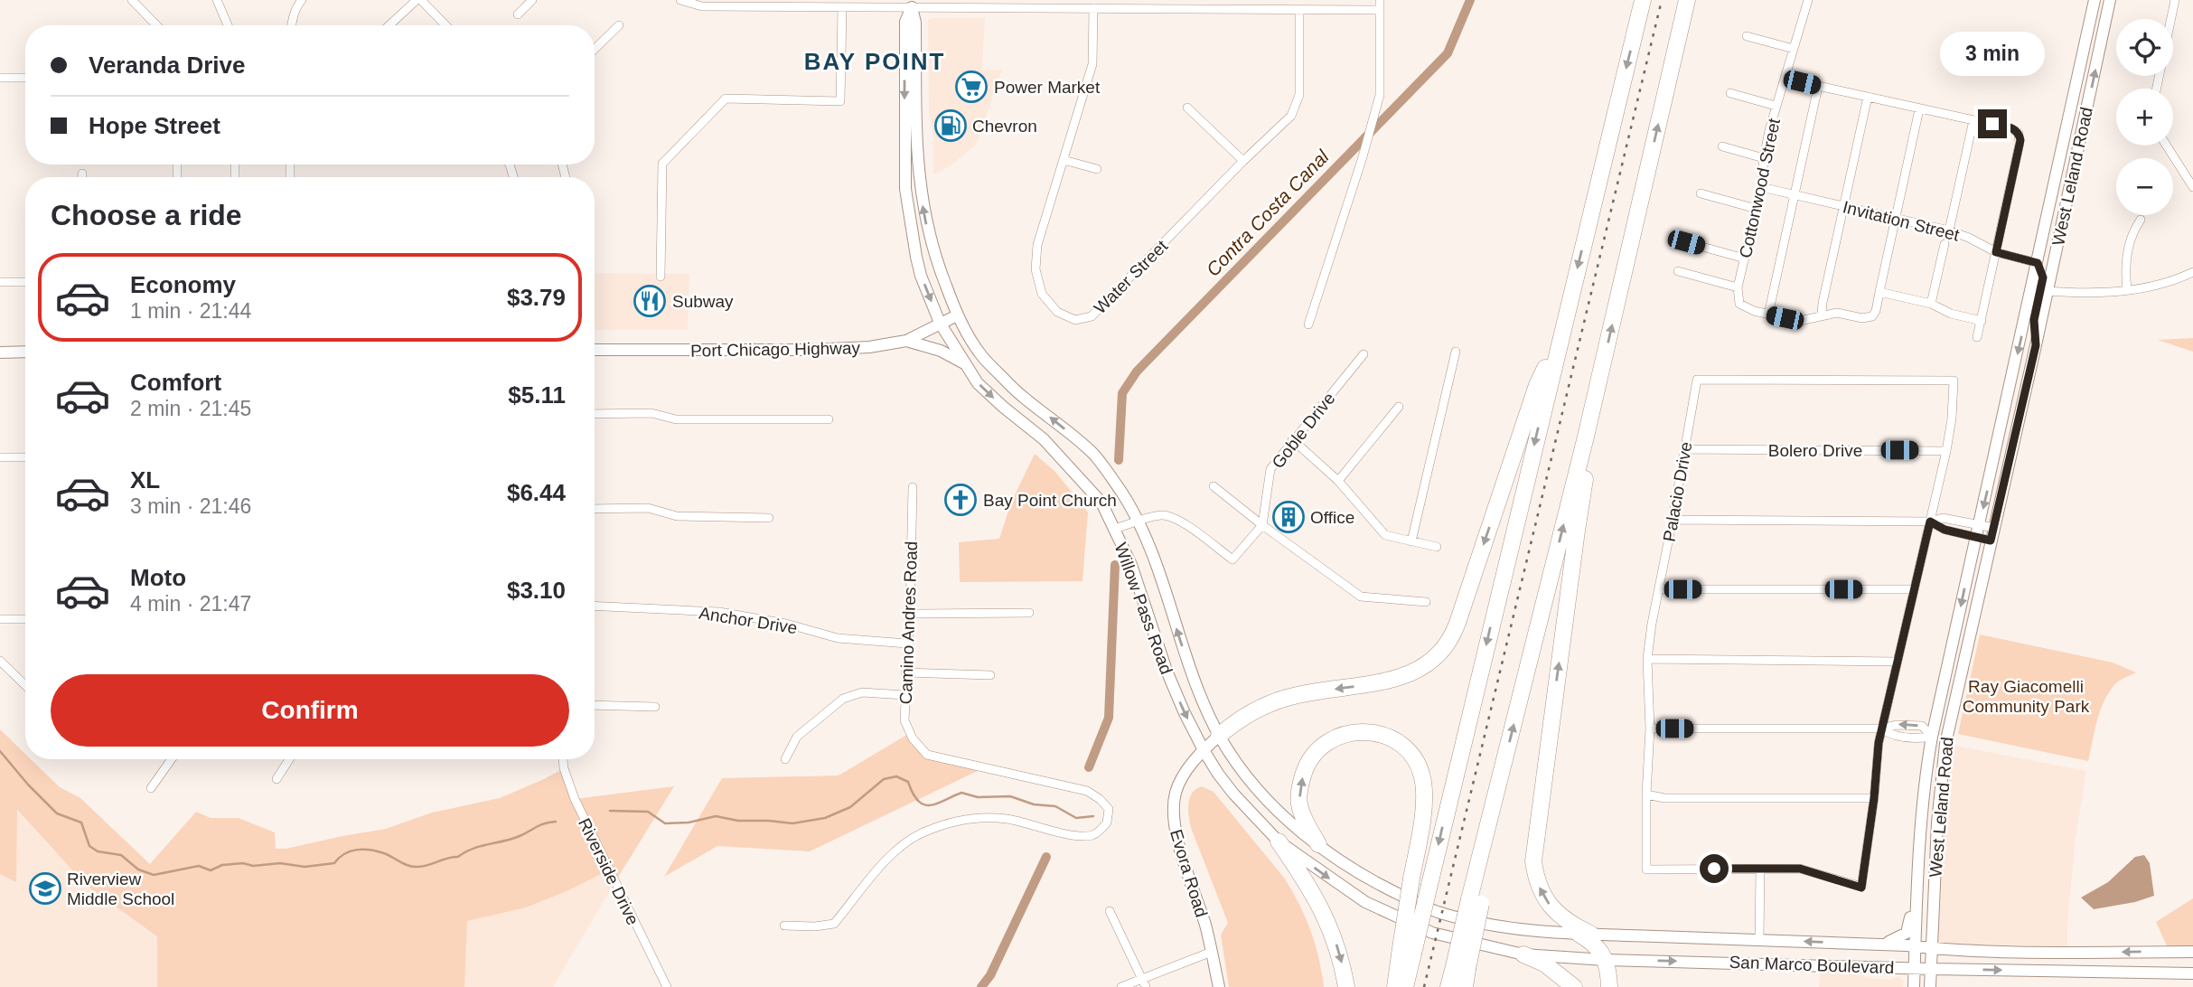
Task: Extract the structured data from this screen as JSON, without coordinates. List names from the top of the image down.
{
  "streets": {
    "main road": [
      "West Leland Road",
      "Port Chicago Highway",
      "Willow Pass Road",
      "Evora Road",
      "San Marco Boulevard"
    ],
    "street": [
      "Cottonwood Street",
      "Invitation Street",
      "Water Street",
      "Goble Drive",
      "Bolero Drive",
      "Palacio Drive",
      "Anchor Drive",
      "Camino Andres Road",
      "Riverside Drive"
    ]
  },
  "crossings": [
    ["West Leland Road", "Invitation Street"],
    ["West Leland Road", "San Marco Boulevard"],
    ["Cottonwood Street", "Invitation Street"],
    ["Port Chicago Highway", "Willow Pass Road"],
    ["Bolero Drive", "Palacio Drive"],
    ["Willow Pass Road", "Evora Road"],
    ["Willow Pass Road", "San Marco Boulevard"],
    ["Anchor Drive", "Camino Andres Road"]
  ],
  "districts": ["BAY POINT"],
  "water": ["Contra Costa Canal"],
  "parks": ["Ray Giacomelli Community Park"],
  "places": {
    "supermarket": ["Power Market"],
    "fuel station": ["Chevron"],
    "restaurant": ["Subway"],
    "church": ["Bay Point Church"],
    "building": ["Office"],
    "school or university": ["Riverview Middle School"]
  },
  "page": {
    "map_buttons": ["+", "−"],
    "banner": ["Veranda Drive", "Hope Street"],
    "bubble": "3 min",
    "heading": "Choose a ride",
    "list": [
      {
        "name": "Economy",
        "note": "1 min · 21:44",
        "value": "$3.79"
      },
      {
        "name": "Comfort",
        "note": "2 min · 21:45",
        "value": "$5.11"
      },
      {
        "name": "XL",
        "note": "3 min · 21:46",
        "value": "$6.44"
      },
      {
        "name": "Moto",
        "note": "4 min · 21:47",
        "value": "$3.10"
      }
    ],
    "buttons": "Confirm"
  }
}
